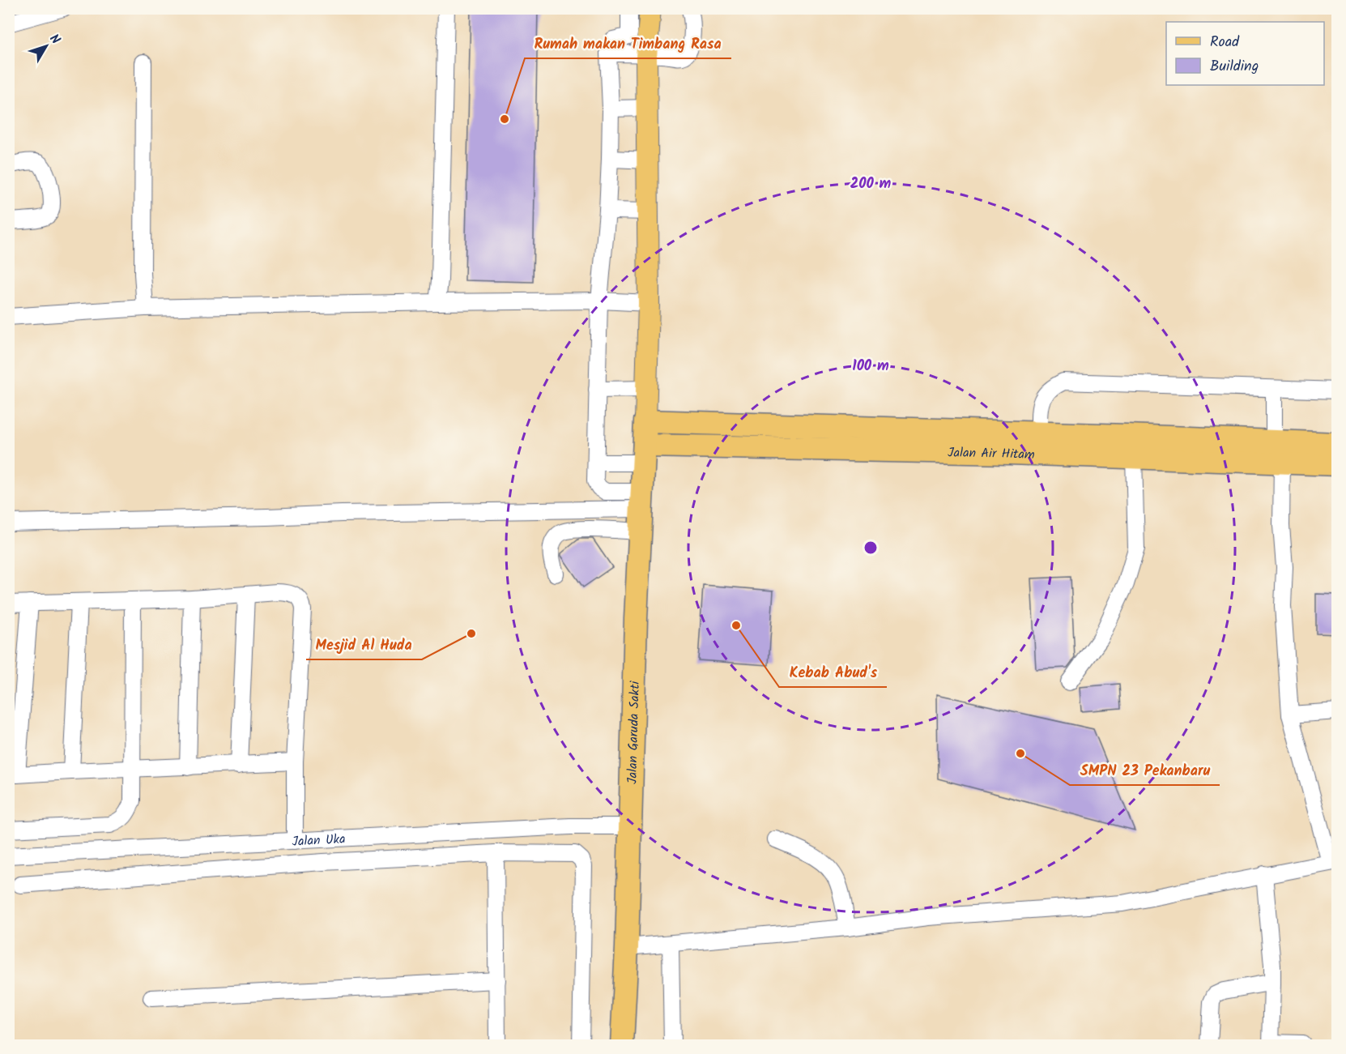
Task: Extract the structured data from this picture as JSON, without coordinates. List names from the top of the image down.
{
  "streets": {
    "highway": ["Jalan Air Hitam", "Jalan Garuda Sakti"],
    "street": ["Jalan Uka"]
  },
  "crossings": [
    ["Jalan Air Hitam", "Jalan Garuda Sakti"],
    ["Jalan Garuda Sakti", "Jalan Uka"]
  ],
  "places": [
    "Rumah makan Timbang Rasa",
    "Kebab Abud's",
    "Mesjid Al Huda",
    "SMPN 23 Pekanbaru"
  ],
  "legend": ["Road", "Building"],
  "north": "top right",
  "rings": ["200 m", "100 m"]
}
